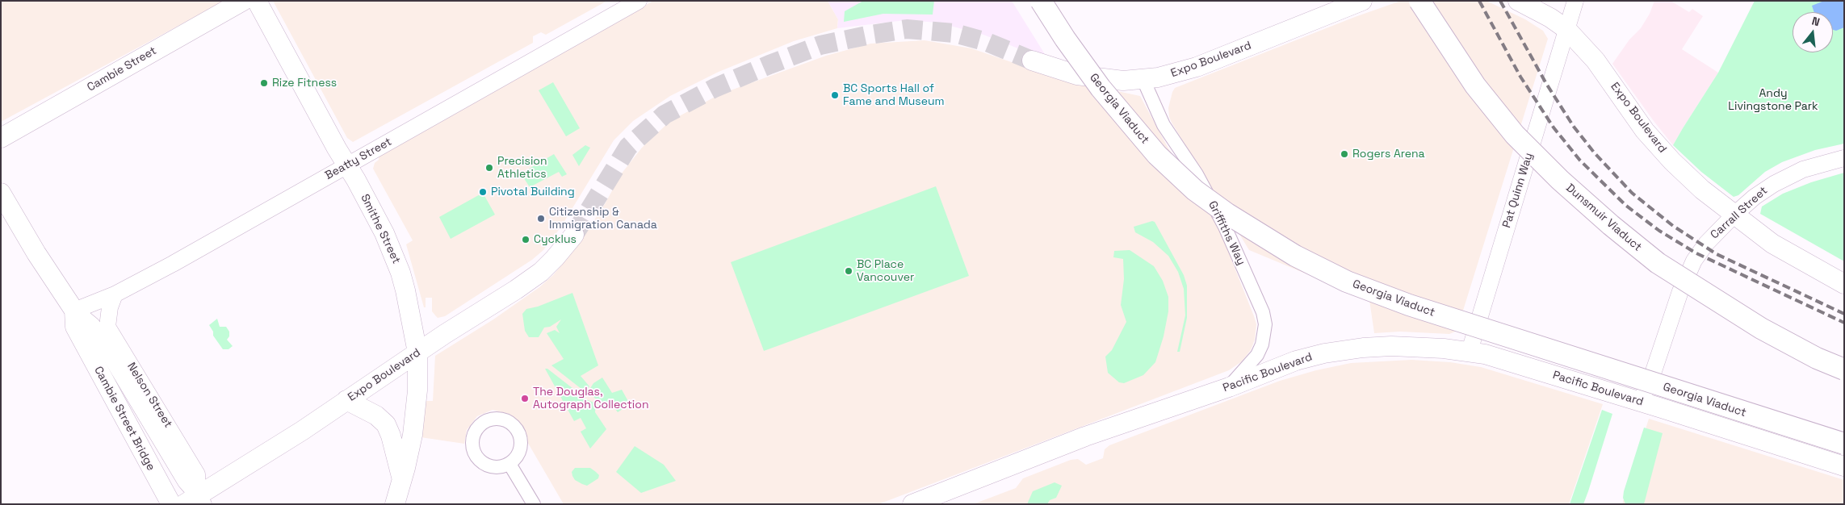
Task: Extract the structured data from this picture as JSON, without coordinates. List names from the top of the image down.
{
  "streets": {
    "main road": [
      "Expo Boulevard",
      "Cambie Street",
      "Georgia Viaduct",
      "Dunsmuir Viaduct",
      "Smithe Street",
      "Pacific Boulevard",
      "Nelson Street",
      "Cambie Street Bridge"
    ],
    "street": [
      "Beatty Street",
      "Pat Quinn Way",
      "Carrall Street",
      "Griffiths Way"
    ]
  },
  "crossings": [
    ["Expo Boulevard", "Pat Quinn Way"],
    ["Expo Boulevard", "Carrall Street"],
    ["Expo Boulevard", "Smithe Street"],
    ["Expo Boulevard", "Griffiths Way"],
    ["Expo Boulevard", "Nelson Street"],
    ["Beatty Street", "Smithe Street"],
    ["Beatty Street", "Nelson Street"],
    ["Pat Quinn Way", "Pacific Boulevard"],
    ["Carrall Street", "Pacific Boulevard"],
    ["Griffiths Way", "Pacific Boulevard"],
    ["Nelson Street", "Cambie Street Bridge"]
  ],
  "parks": ["Andy Livingstone Park"],
  "places": [
    "Rize Fitness",
    "BC Sports Hall of Fame and Museum",
    "Rogers Arena",
    "Precision Athletics",
    "Pivotal Building",
    "Citizenship & Immigration Canada",
    "Cycklus",
    "BC Place Vancouver",
    "The Douglas, Autograph Collection"
  ],
  "north": "top"
}
